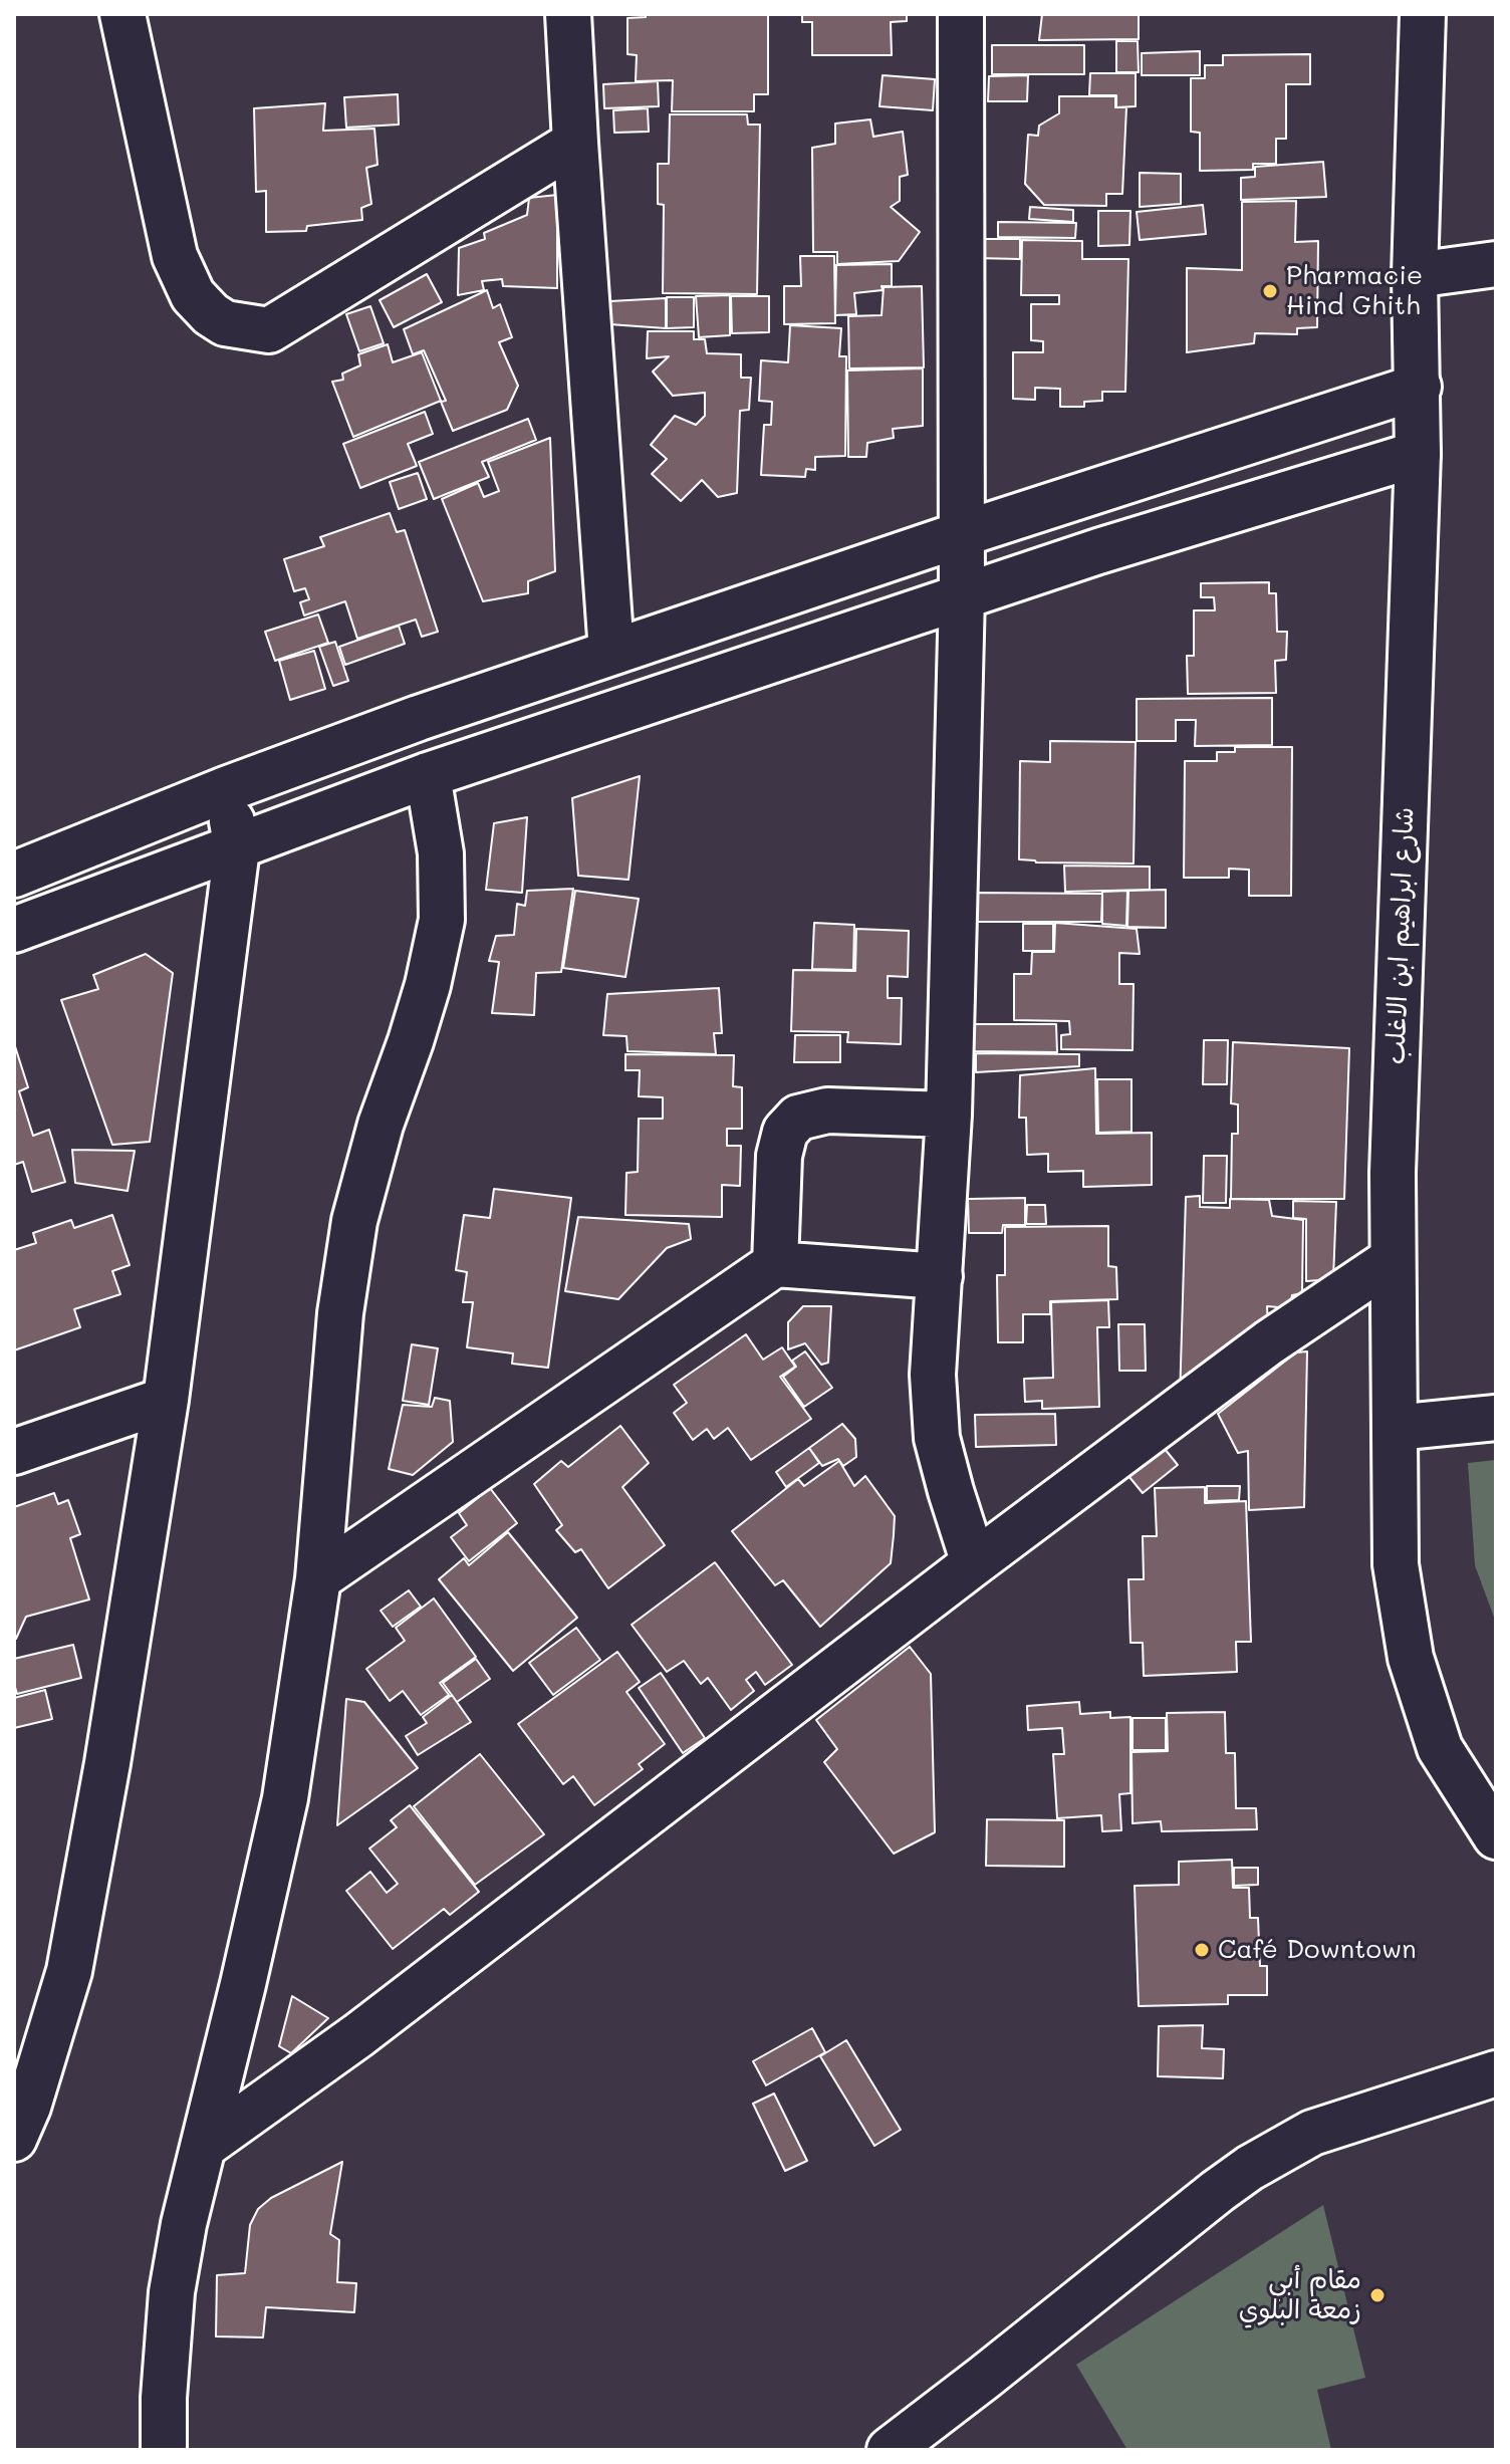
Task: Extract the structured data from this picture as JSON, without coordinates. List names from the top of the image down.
{
  "streets": {
    "street": ["شارع ابراهيم ابن الاغلب"]
  },
  "places": ["Pharmacie Hind Ghith", "Café Downtown", "مقام أبي زمعة البلوي"]
}
